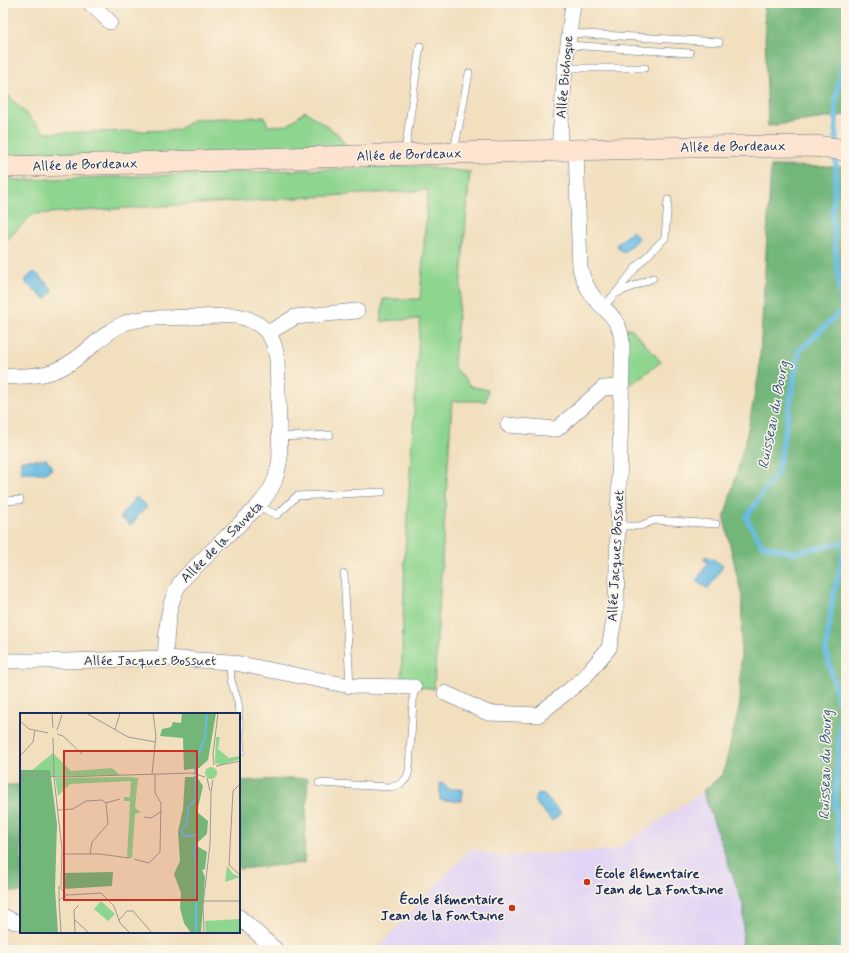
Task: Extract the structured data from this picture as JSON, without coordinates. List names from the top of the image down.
{
  "streets": {
    "main road": ["Allée de Bordeaux"],
    "street": ["Allée Bichoque", "Allée de la Sauveta", "Allée Jacques Bossuet"]
  },
  "crossings": [
    ["Allée Bichoque", "Allée de Bordeaux"],
    ["Allée Bichoque", "Allée Jacques Bossuet"],
    ["Allée de Bordeaux", "Allée Jacques Bossuet"],
    ["Allée de la Sauveta", "Allée Jacques Bossuet"]
  ],
  "water": ["Ruisseau du Bourg"],
  "places": ["École élémentaire Jean de La Fontaine", "École élémentaire Jean de la Fontaine"]
}
